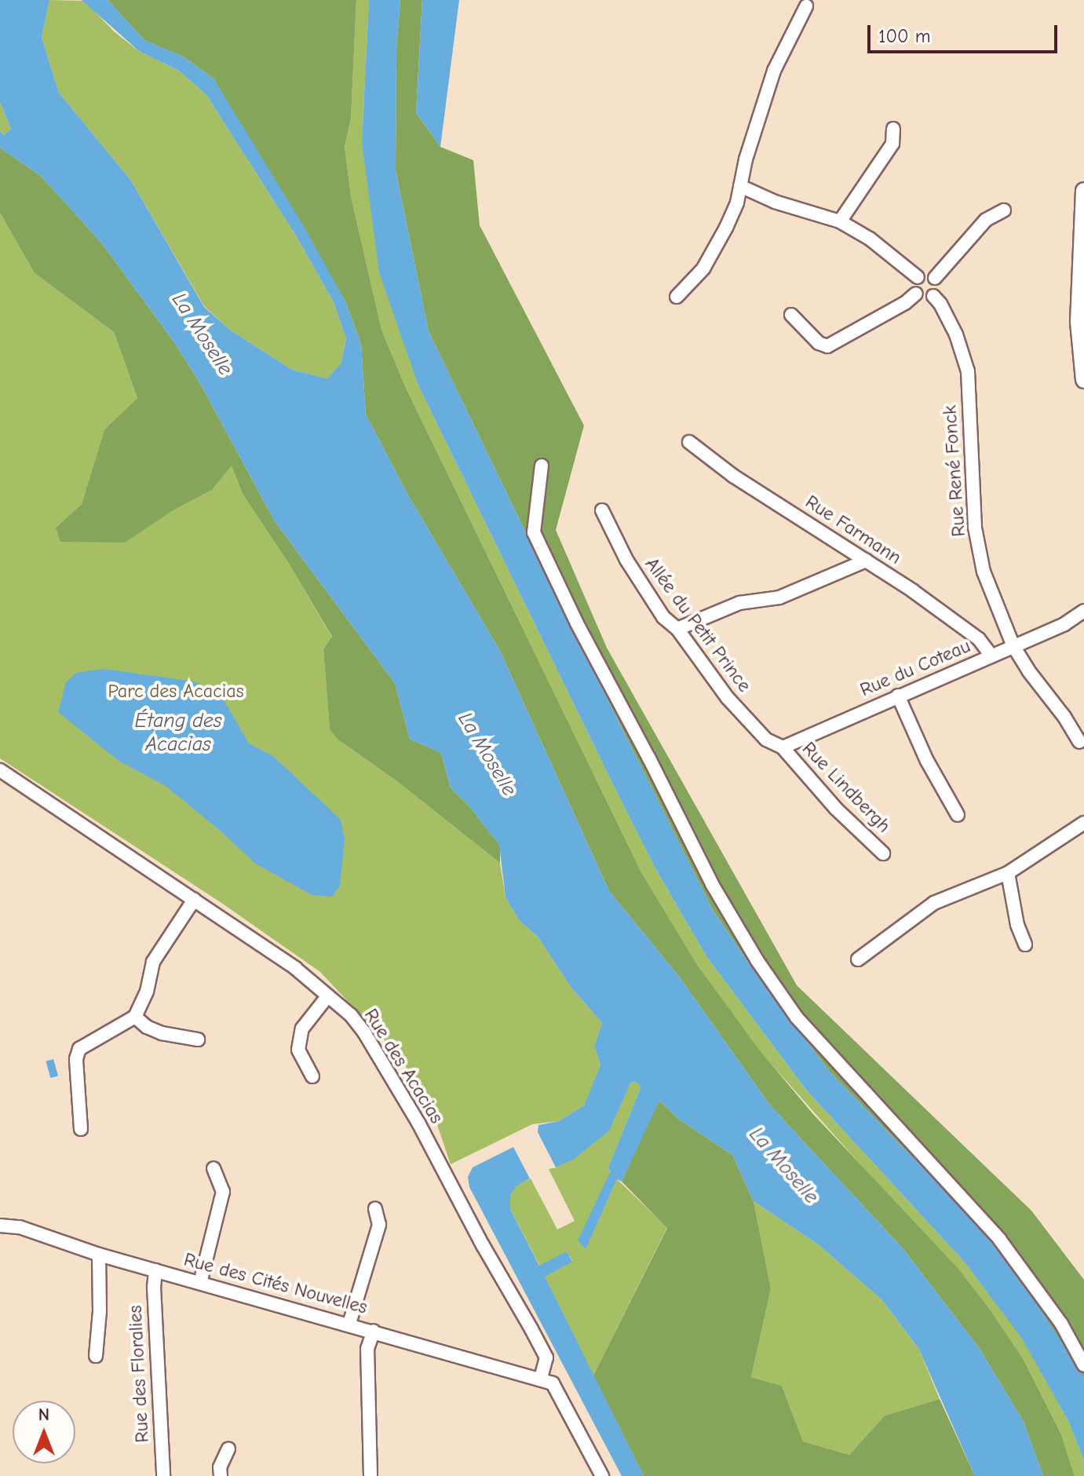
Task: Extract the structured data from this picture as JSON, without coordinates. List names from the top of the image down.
{
  "streets": {
    "street": [
      "Rue René Fonck",
      "Rue Farmann",
      "Allée du Petit Prince",
      "Rue du Coteau",
      "Rue Lindbergh",
      "Rue des Acacias",
      "Rue des Cités Nouvelles",
      "Rue des Floralies"
    ]
  },
  "crossings": [
    ["Rue René Fonck", "Rue du Coteau"],
    ["Rue Farmann", "Rue du Coteau"],
    ["Allée du Petit Prince", "Rue du Coteau"],
    ["Allée du Petit Prince", "Rue Lindbergh"],
    ["Rue du Coteau", "Rue Lindbergh"],
    ["Rue des Acacias", "Rue des Cités Nouvelles"],
    ["Rue des Cités Nouvelles", "Rue des Floralies"]
  ],
  "water": ["La Moselle", "Étang des Acacias"],
  "parks": ["Parc des Acacias"],
  "scale_bar": "100 m",
  "north": "top"
}
